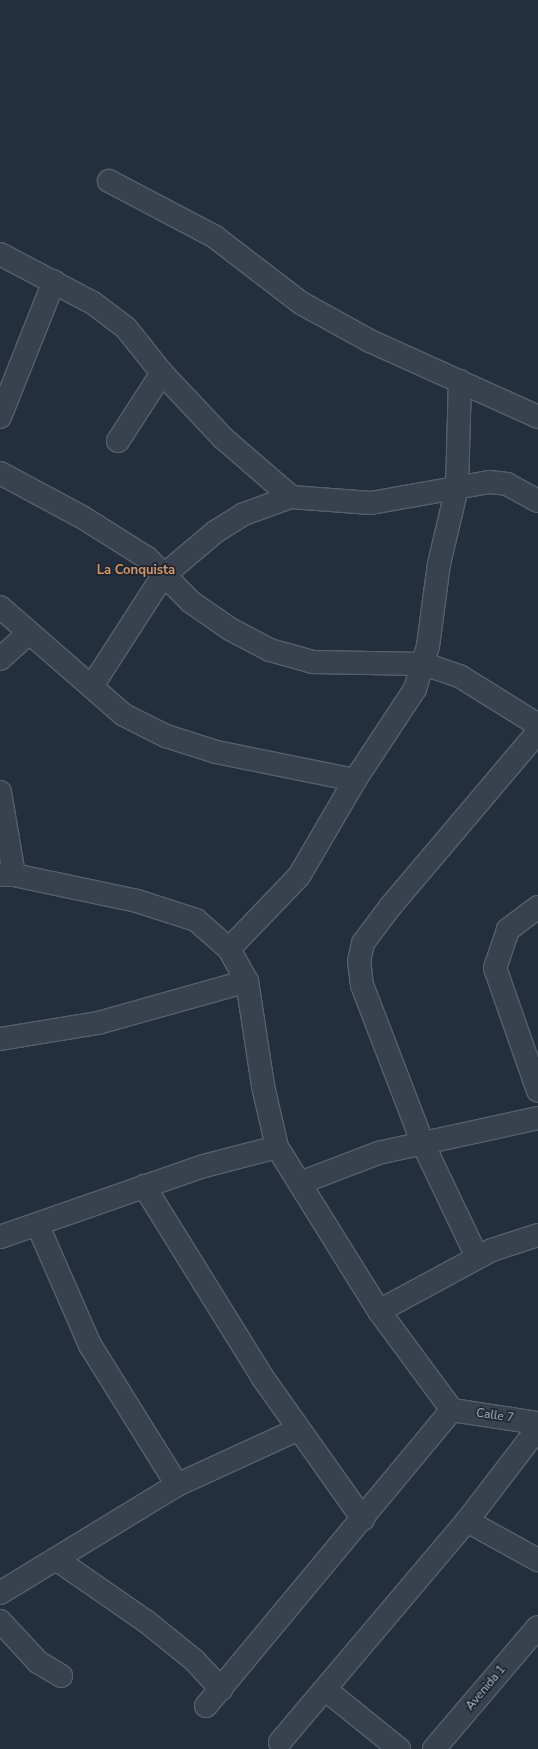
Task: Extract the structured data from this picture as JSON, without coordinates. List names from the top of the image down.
{
  "streets": {
    "street": ["Calle 7", "Avenida 1"]
  },
  "districts": ["La Conquista"]
}
